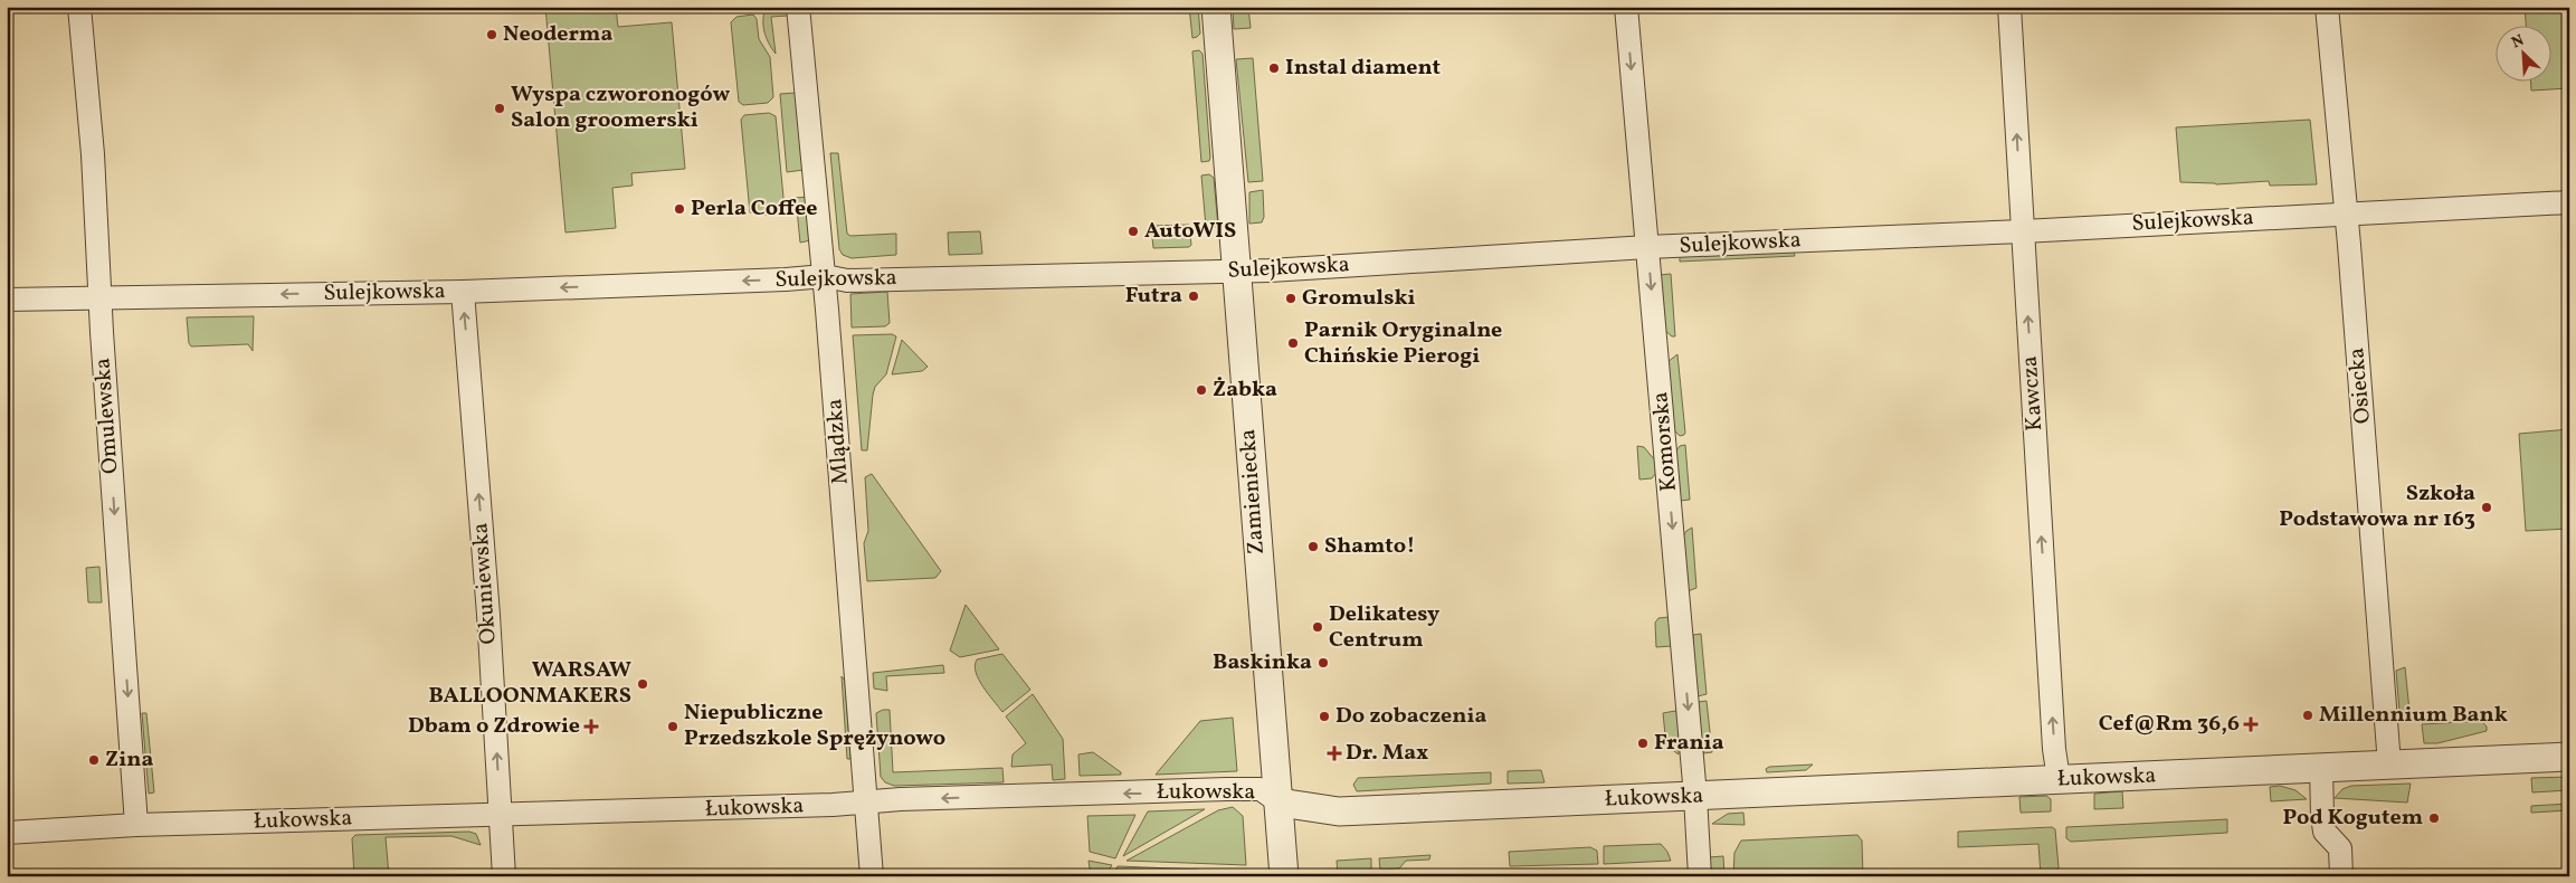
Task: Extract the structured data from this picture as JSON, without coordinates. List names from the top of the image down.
{
  "streets": {
    "street": [
      "Sulejkowska",
      "Osiecka",
      "Kawcza",
      "Omulewska",
      "Mlądzka",
      "Komorska",
      "Zamieniecka",
      "Okuniewska",
      "Łukowska"
    ]
  },
  "crossings": [
    ["Sulejkowska", "Osiecka"],
    ["Sulejkowska", "Kawcza"],
    ["Sulejkowska", "Omulewska"],
    ["Sulejkowska", "Mlądzka"],
    ["Sulejkowska", "Komorska"],
    ["Sulejkowska", "Zamieniecka"],
    ["Sulejkowska", "Okuniewska"],
    ["Osiecka", "Łukowska"],
    ["Kawcza", "Łukowska"],
    ["Omulewska", "Łukowska"],
    ["Mlądzka", "Łukowska"],
    ["Komorska", "Łukowska"],
    ["Zamieniecka", "Łukowska"],
    ["Okuniewska", "Łukowska"]
  ],
  "one_way": [
    "Kawcza",
    "Omulewska",
    "Komorska",
    "Okuniewska"
  ],
  "places": {
    "other": [
      "Neoderma",
      "Instal diament",
      "Wyspa czworonogów Salon groomerski",
      "Perla Coffee",
      "AutoWIS",
      "Futra",
      "Gromulski",
      "Parnik Oryginalne Chińskie Pierogi",
      "Żabka",
      "Szkoła Podstawowa nr 163",
      "Shamto!",
      "Delikatesy Centrum",
      "Baskinka",
      "WARSAW BALLOONMAKERS",
      "Millennium Bank",
      "Do zobaczenia",
      "Niepubliczne Przedszkole Sprężynowo",
      "Frania",
      "Zina",
      "Pod Kogutem"
    ],
    "health": ["Cef@Rm 36,6", "Dbam o Zdrowie", "Dr. Max"]
  },
  "north": "top left"
}
